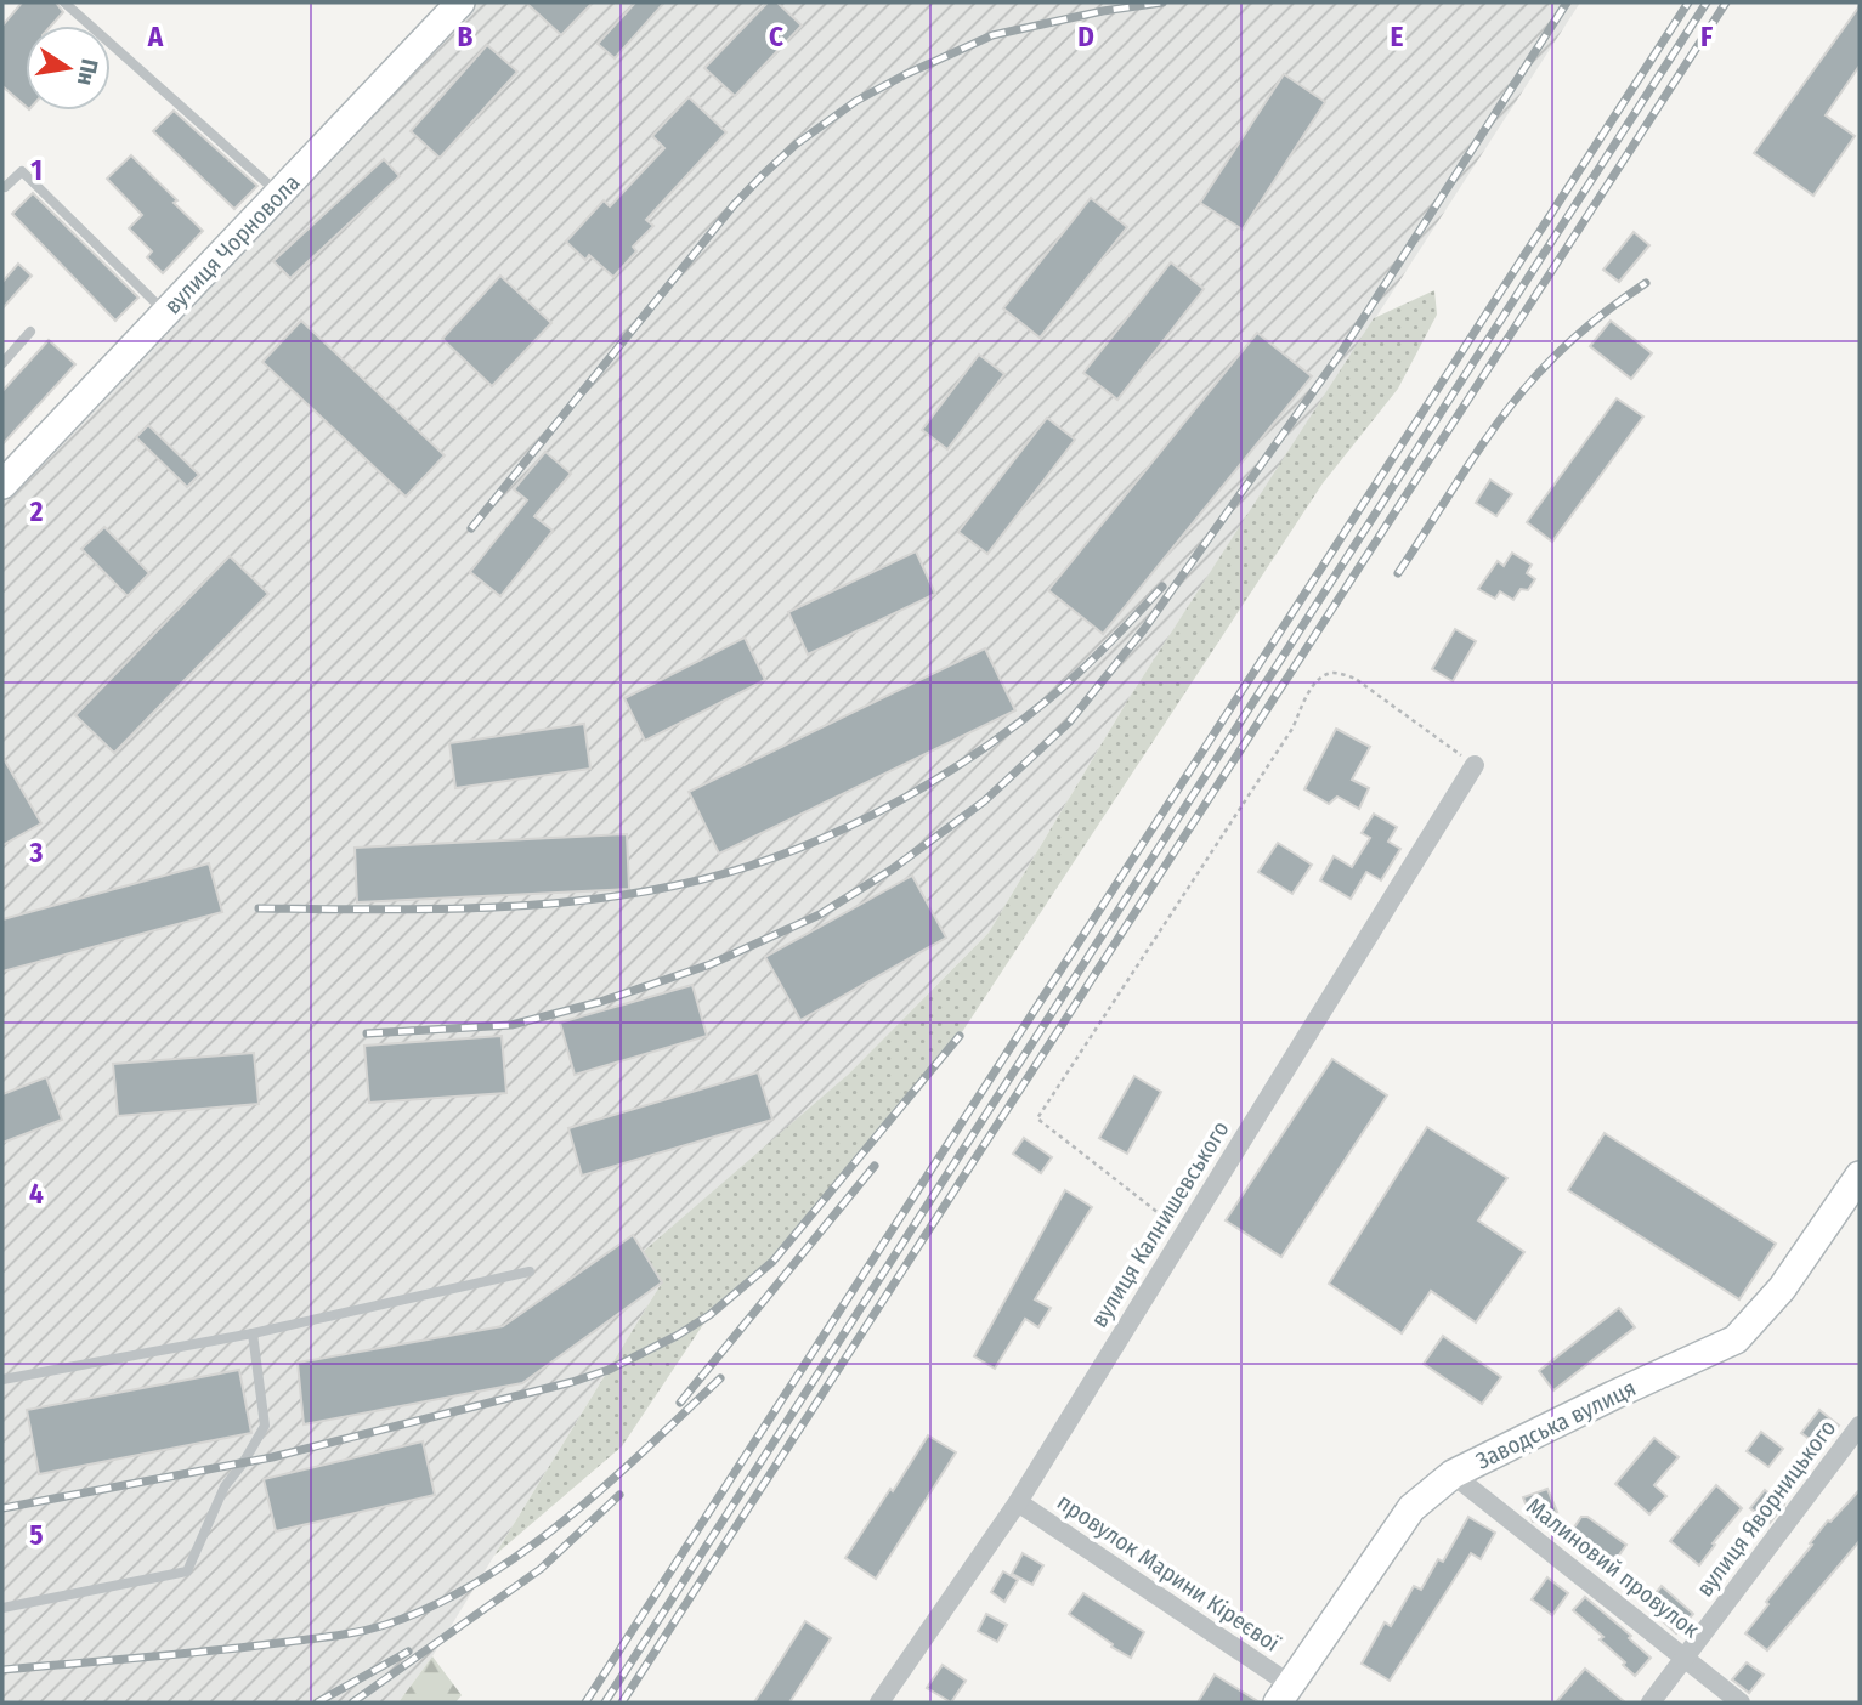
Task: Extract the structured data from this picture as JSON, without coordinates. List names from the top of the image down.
{
  "streets": {
    "street": [
      "вулиця Чорновола",
      "вулиця Калнишевського",
      "Заводська вулиця",
      "вулиця Яворницького",
      "Малиновий провулок",
      "провулок Марини Кіреєвої"
    ]
  },
  "crossings": [
    ["вулиця Калнишевського", "провулок Марини Кіреєвої"],
    ["Заводська вулиця", "Малиновий провулок"],
    ["Заводська вулиця", "провулок Марини Кіреєвої"],
    ["вулиця Яворницького", "Малиновий провулок"]
  ],
  "north": "right",
  "grid": {
    "columns": [
      "A",
      "B",
      "C",
      "D",
      "E",
      "F"
    ],
    "rows": [
      "1",
      "2",
      "3",
      "4",
      "5"
    ]
  }
}
